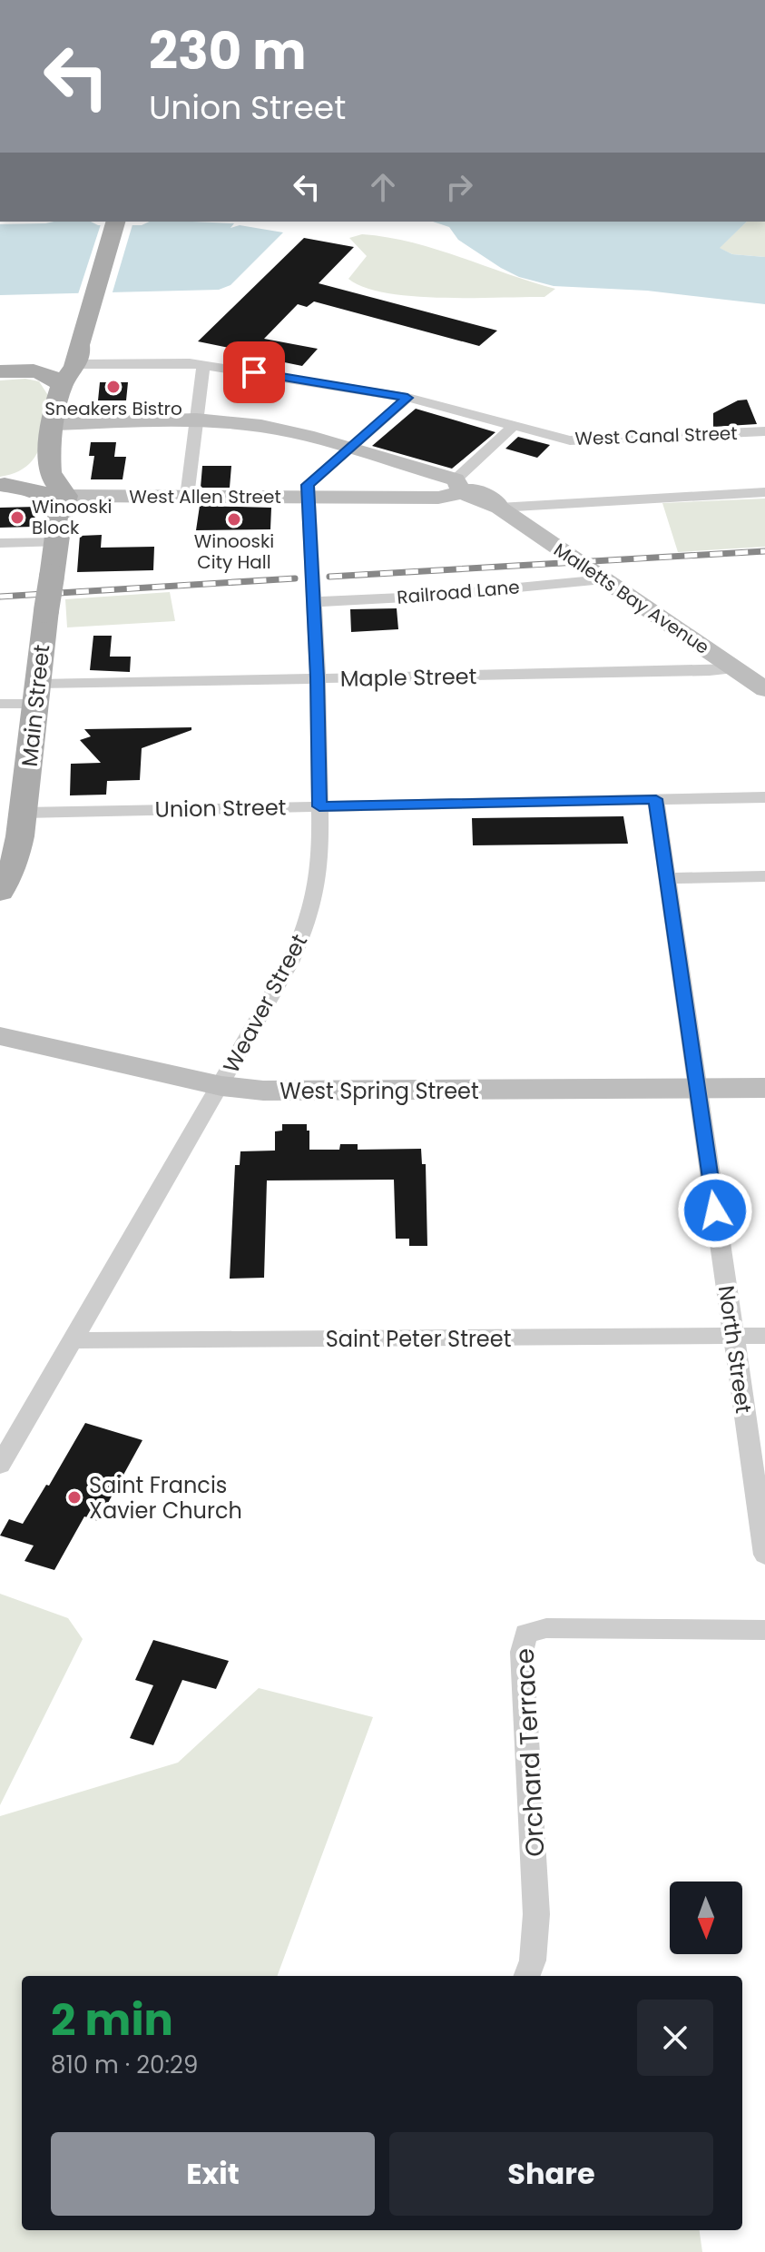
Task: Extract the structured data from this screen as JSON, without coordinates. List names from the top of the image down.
{
  "streets": {
    "main road": ["Main Street"],
    "street": [
      "West Canal Street",
      "West Allen Street",
      "Railroad Lane",
      "Malletts Bay Avenue",
      "Maple Street",
      "Union Street",
      "Weaver Street",
      "West Spring Street",
      "Saint Peter Street",
      "North Street",
      "Orchard Terrace"
    ]
  },
  "crossings": [
    ["West Allen Street", "Malletts Bay Avenue"],
    ["West Allen Street", "Main Street"],
    ["West Allen Street", "Weaver Street"],
    ["Railroad Lane", "Malletts Bay Avenue"],
    ["Railroad Lane", "Weaver Street"],
    ["Malletts Bay Avenue", "Maple Street"],
    ["Maple Street", "Main Street"],
    ["Maple Street", "Weaver Street"],
    ["Main Street", "Union Street"],
    ["Union Street", "Weaver Street"],
    ["Union Street", "North Street"],
    ["Weaver Street", "West Spring Street"],
    ["Weaver Street", "Saint Peter Street"],
    ["West Spring Street", "North Street"],
    ["Saint Peter Street", "North Street"]
  ],
  "places": [
    "Sneakers Bistro",
    "Winooski Block",
    "Winooski City Hall",
    "Saint Francis Xavier Church"
  ],
  "north": "bottom",
  "page": {
    "turn": ["230 m", "Union Street"],
    "heading": ["2 min", "810 m · 20:29"],
    "buttons": ["Exit", "Share"]
  }
}
